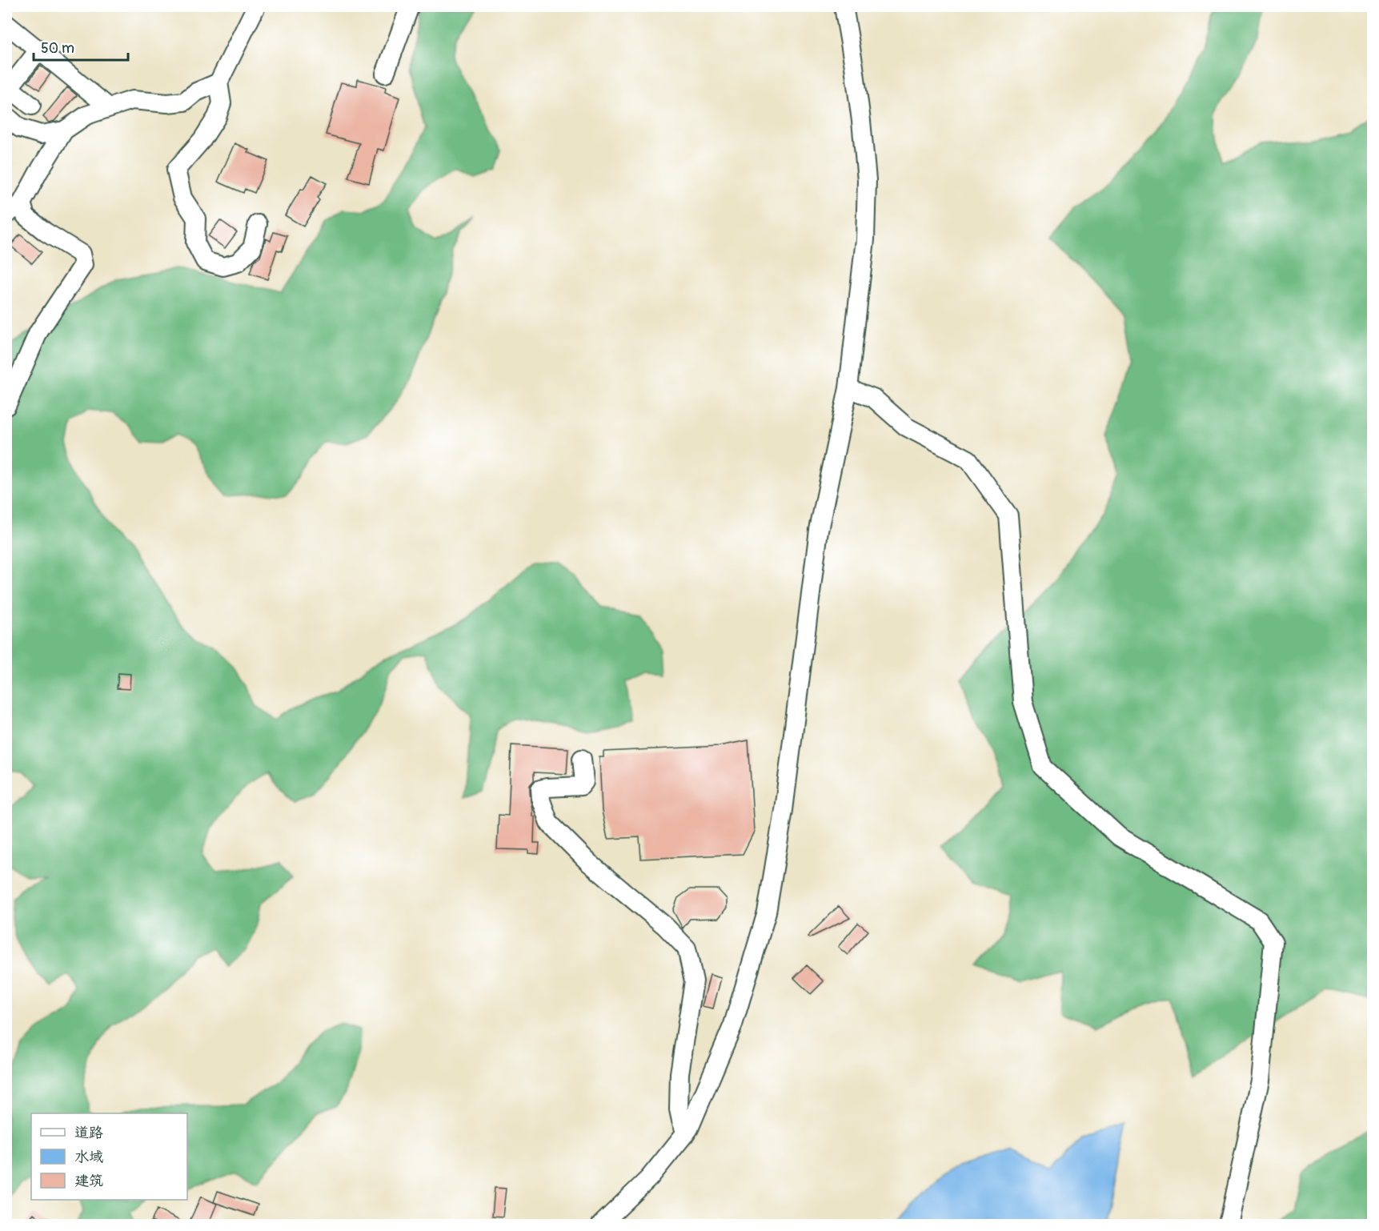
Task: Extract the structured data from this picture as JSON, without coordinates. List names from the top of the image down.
{
  "legend": ["道路", "水域", "建筑"],
  "scale_bar": "50 m"
}
